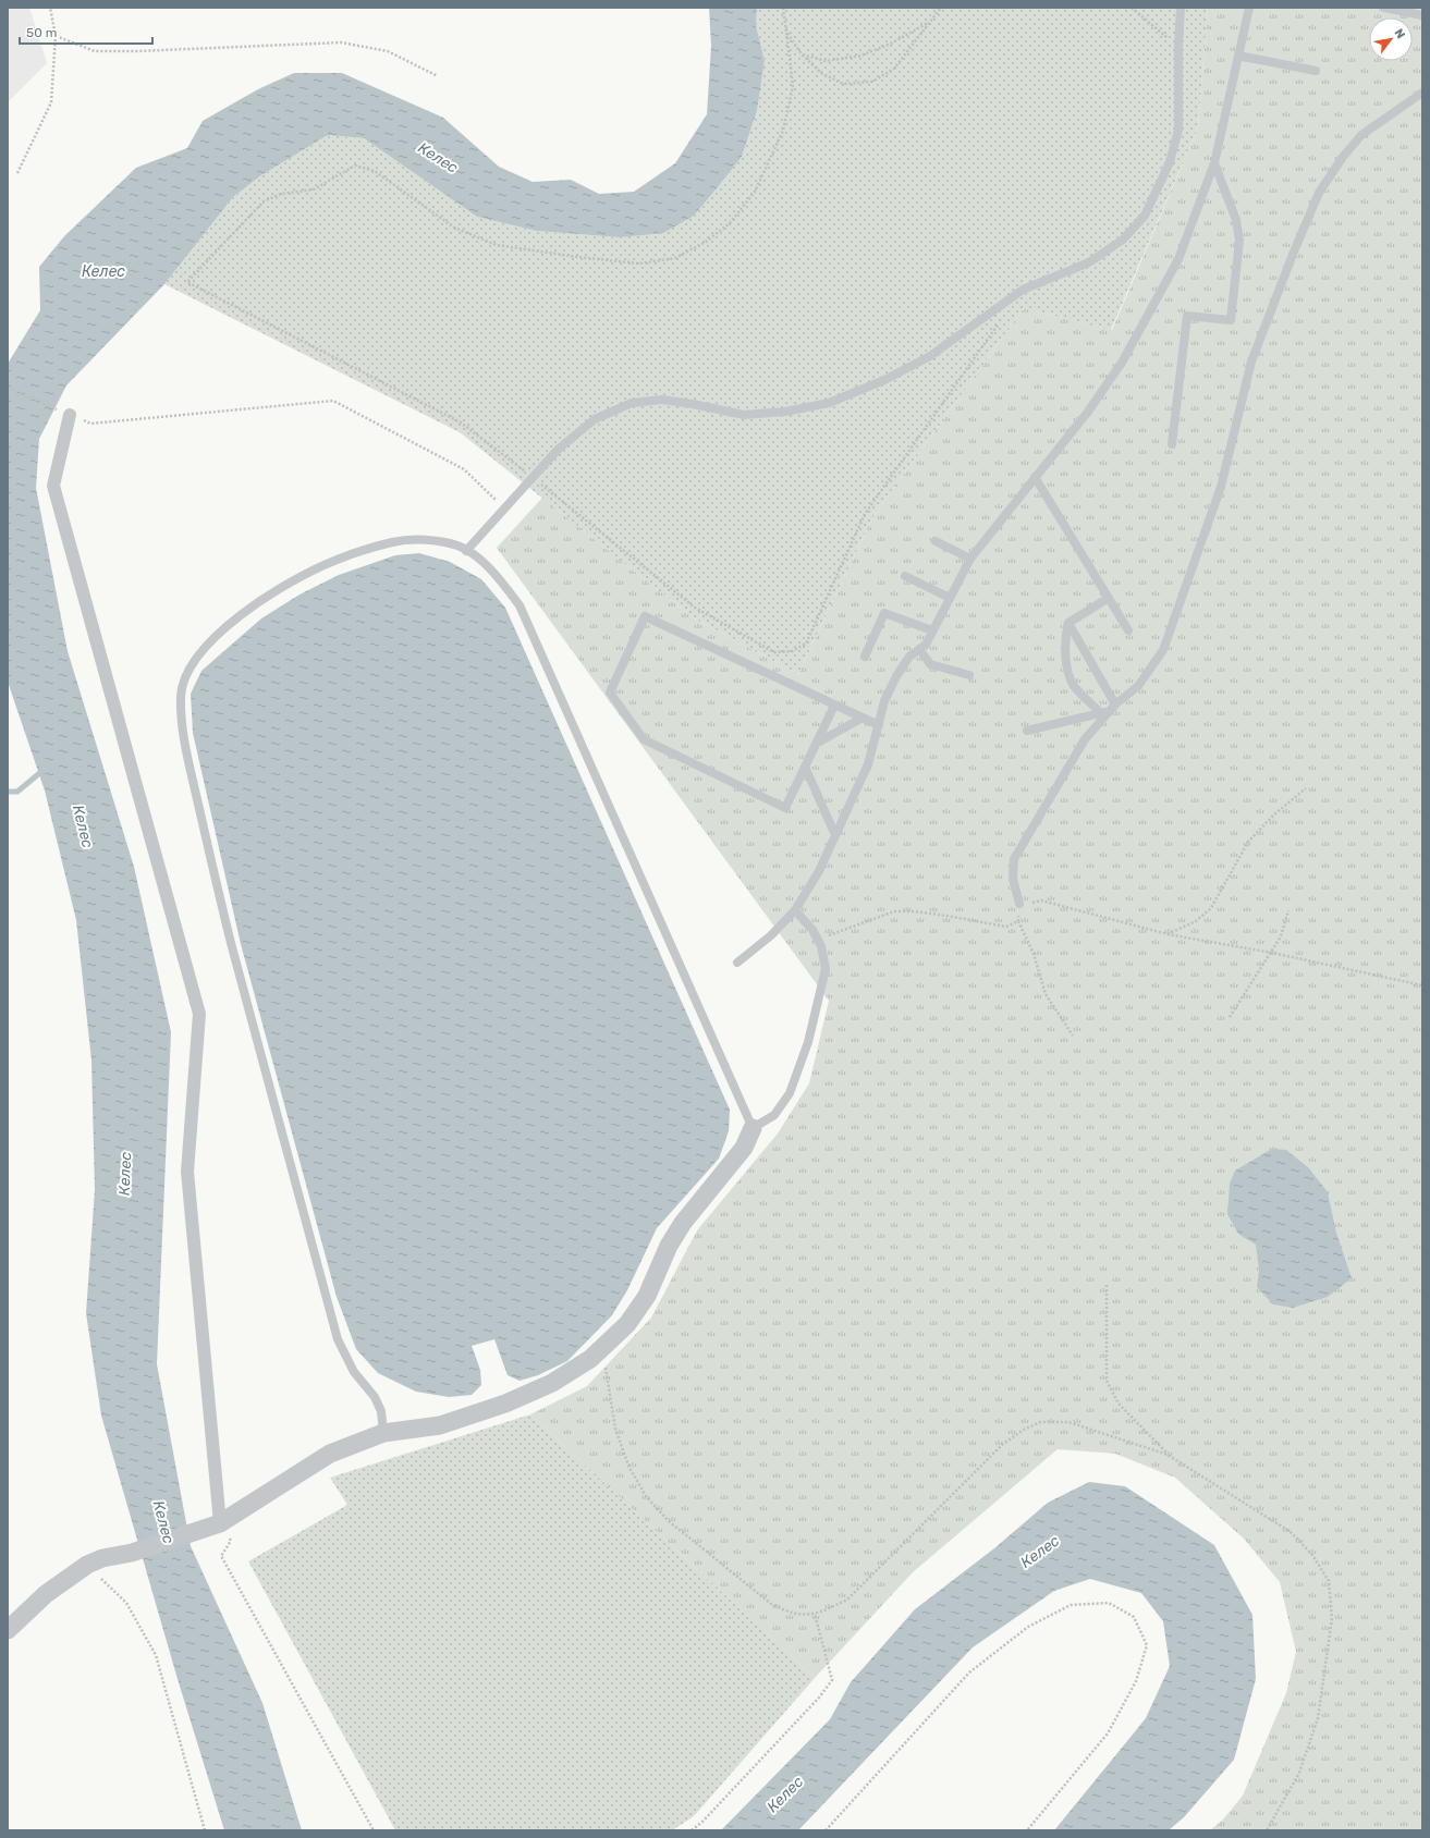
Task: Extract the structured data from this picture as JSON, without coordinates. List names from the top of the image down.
{
  "water": ["Келес"],
  "scale_bar": "50 m",
  "north": "top right"
}
